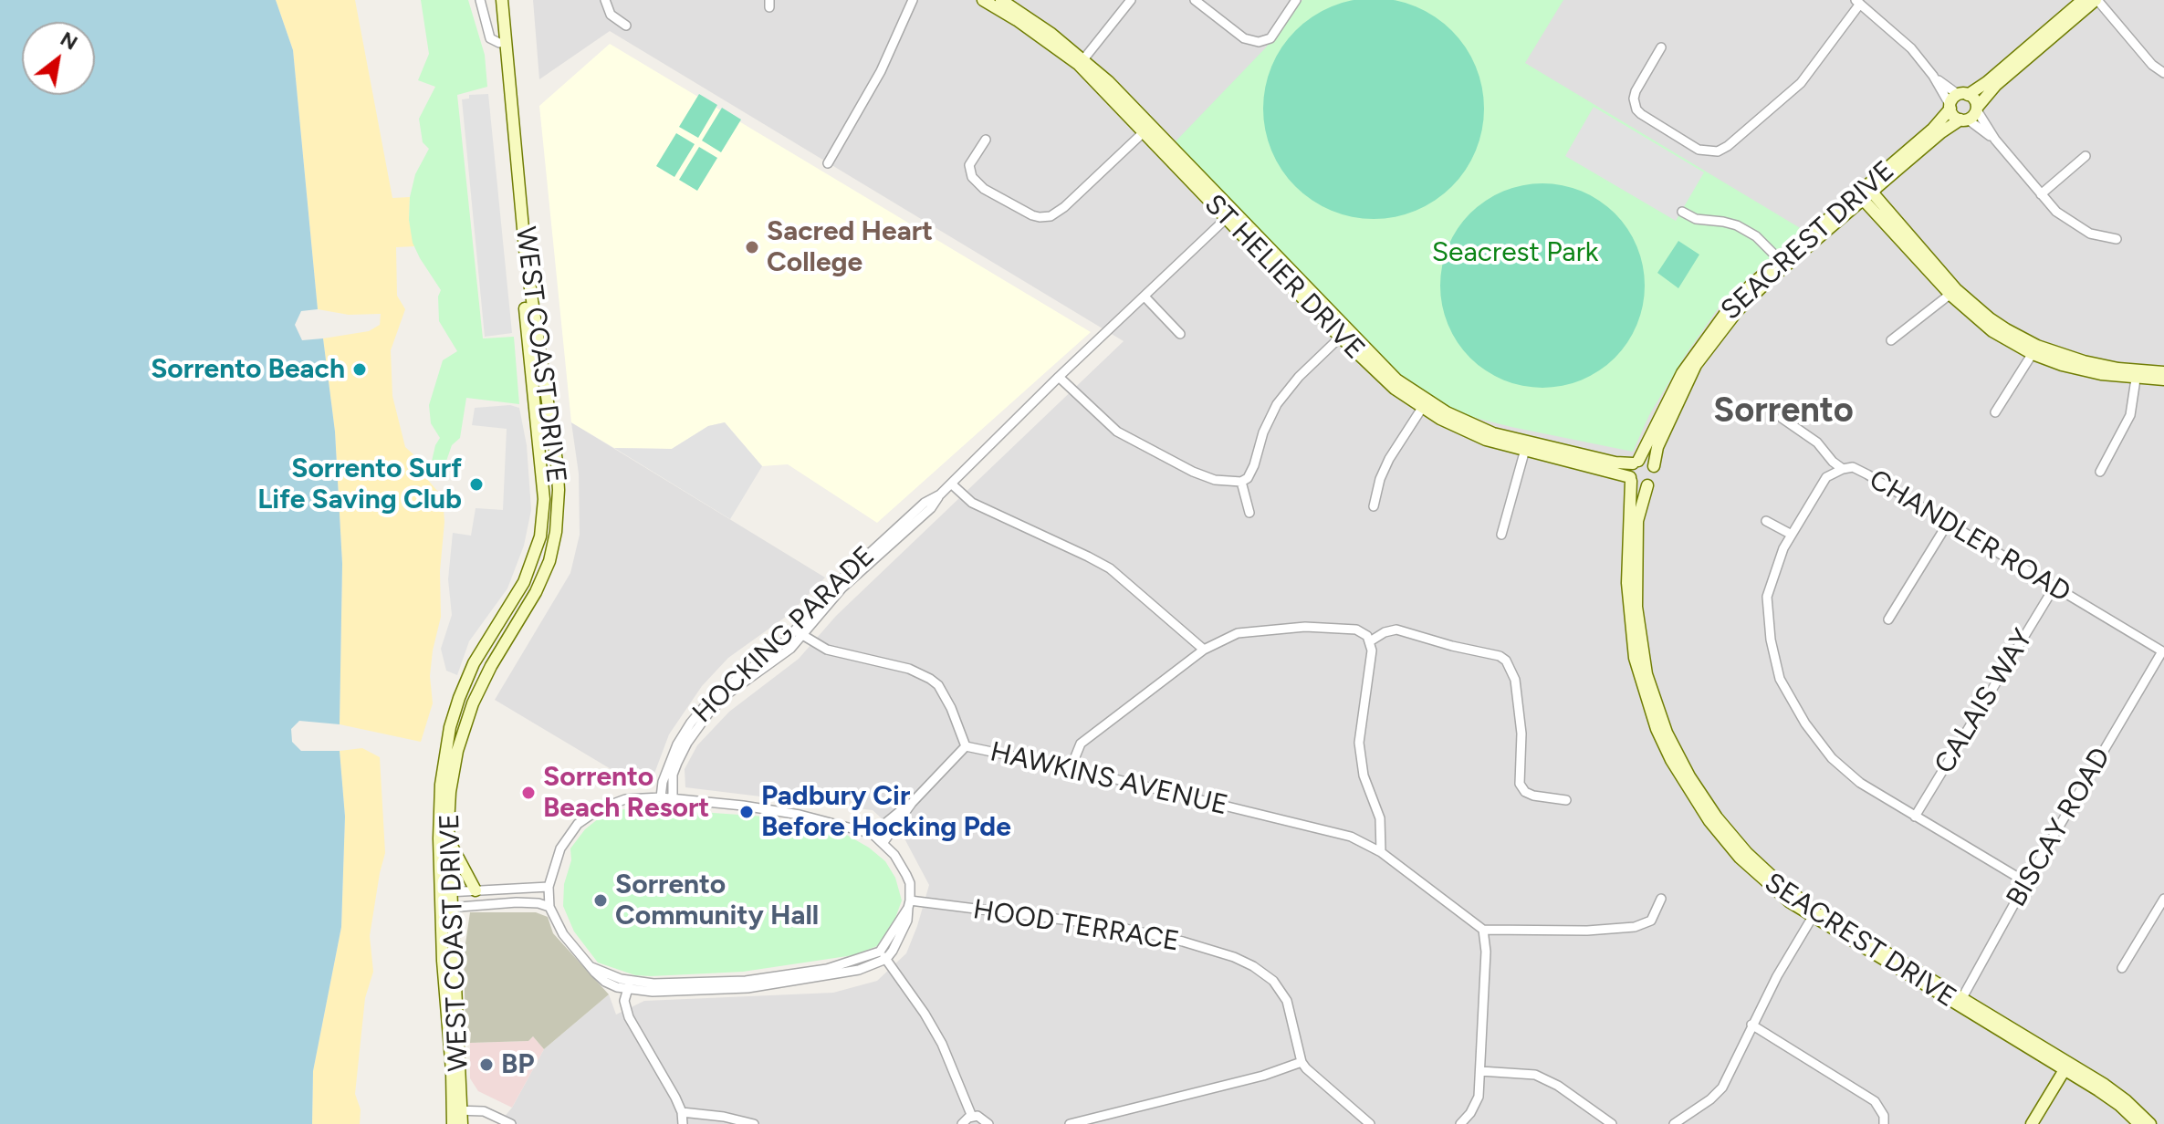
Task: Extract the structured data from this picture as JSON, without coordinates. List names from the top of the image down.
{
  "streets": {
    "main road": ["SEACREST DRIVE", "ST HELIER DRIVE", "WEST COAST DRIVE"],
    "street": [
      "CHANDLER ROAD",
      "HOCKING PARADE",
      "CALAIS WAY",
      "HAWKINS AVENUE",
      "BISCAY ROAD",
      "HOOD TERRACE"
    ]
  },
  "crossings": [
    ["SEACREST DRIVE", "ST HELIER DRIVE"],
    ["SEACREST DRIVE", "BISCAY ROAD"],
    ["ST HELIER DRIVE", "HOCKING PARADE"],
    ["CHANDLER ROAD", "CALAIS WAY"],
    ["CHANDLER ROAD", "BISCAY ROAD"],
    ["HOCKING PARADE", "HAWKINS AVENUE"]
  ],
  "districts": ["Sorrento"],
  "parks": ["Seacrest Park"],
  "places": [
    "Sacred Heart College",
    "Sorrento Beach",
    "Sorrento Surf Life Saving Club",
    "Sorrento Beach Resort",
    "Padbury Cir Before Hocking Pde",
    "Sorrento Community Hall",
    "BP"
  ],
  "north": "top right"
}
